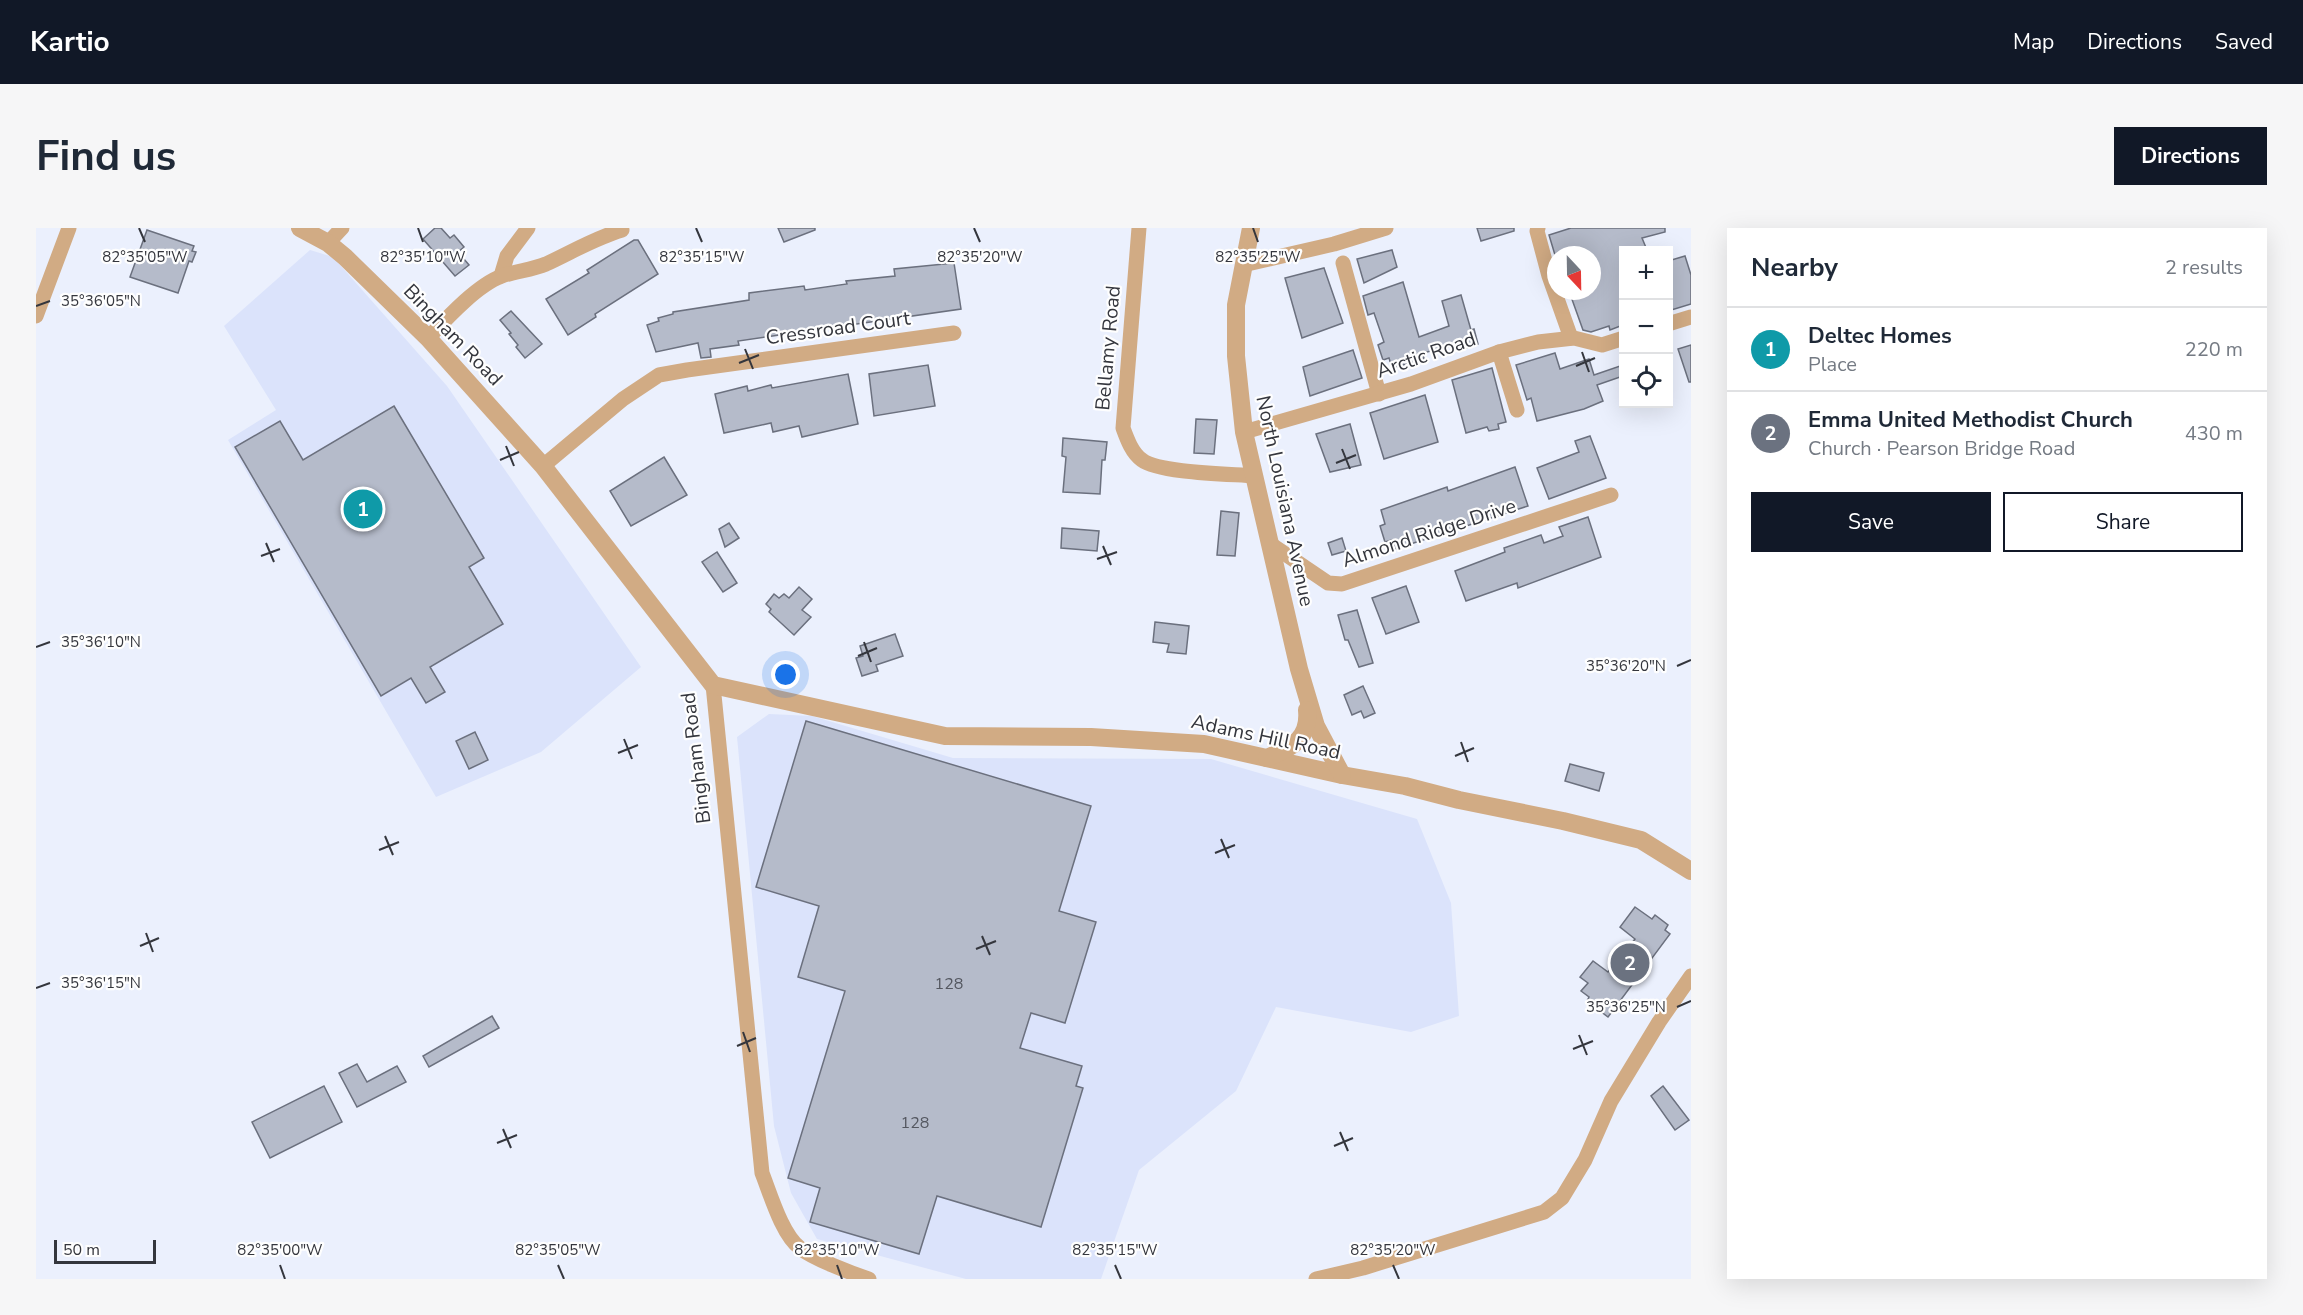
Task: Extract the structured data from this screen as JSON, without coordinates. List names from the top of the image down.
{
  "streets": {
    "street": [
      "Cressroad Court",
      "Bingham Road",
      "Bellamy Road",
      "Arctic Road",
      "North Louisiana Avenue",
      "Almond Ridge Drive",
      "Adams Hill Road"
    ]
  },
  "crossings": [
    ["Cressroad Court", "Bingham Road"],
    ["Bingham Road", "Adams Hill Road"],
    ["Bellamy Road", "North Louisiana Avenue"],
    ["Arctic Road", "North Louisiana Avenue"],
    ["North Louisiana Avenue", "Almond Ridge Drive"],
    ["North Louisiana Avenue", "Adams Hill Road"]
  ],
  "house_numbers": ["128", "128"],
  "scale_bar": "50 m",
  "north": "bottom",
  "page": {
    "header": "Kartio",
    "nav": ["Map", "Directions", "Saved"],
    "buttons": [
      "Directions",
      ["Save", "Share"]
    ],
    "title": "Find us",
    "heading": ["Nearby", "2 results"],
    "map_buttons": ["+", "−"],
    "list": [
      {
        "mark": "1",
        "name": "Deltec Homes",
        "note": "Place",
        "value": "220 m"
      },
      {
        "mark": "2",
        "name": "Emma United Methodist Church",
        "note": "Church · Pearson Bridge Road",
        "value": "430 m"
      }
    ],
    "pins": ["1", "2"],
    "scale": "50 m"
  },
  "coordinates": [
    "82°35'05\"W",
    "82°35'20\"W",
    "82°35'25\"W",
    "82°35'10\"W",
    "82°35'15\"W",
    "35°36'05\"N",
    "35°36'10\"N",
    "35°36'20\"N",
    "35°36'15\"N",
    "35°36'25\"N",
    "82°35'00\"W"
  ]
}
